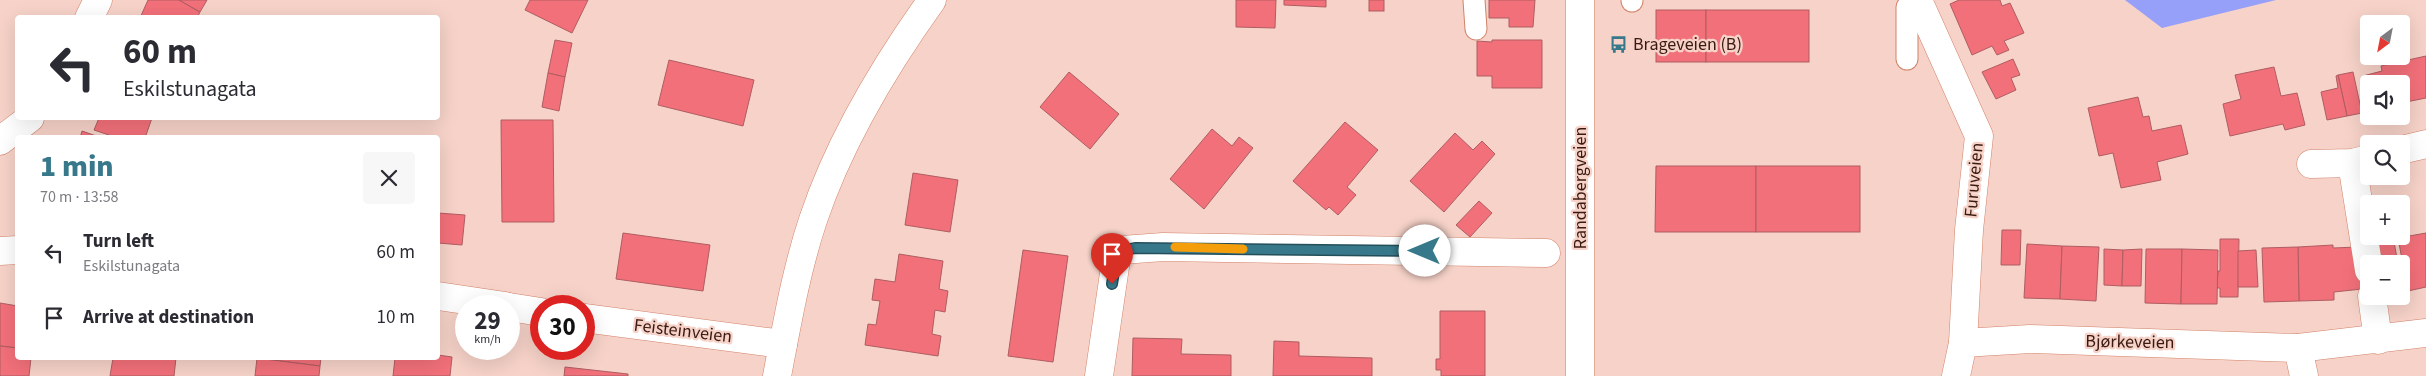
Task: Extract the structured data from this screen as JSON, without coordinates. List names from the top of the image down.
{
  "streets": {
    "street": [
      "Furuveien",
      "Randabergveien",
      "Feisteinveien",
      "Bjørkeveien"
    ]
  },
  "crossings": [
    ["Furuveien", "Bjørkeveien"]
  ],
  "places": {
    "bus stop": ["Brageveien (B)"]
  },
  "north": "bottom left",
  "page": {
    "map_buttons": ["+", "−"],
    "turn": ["60 m", "Eskilstunagata"],
    "heading": ["1 min", "70 m · 13:58"],
    "list": [
      {
        "name": "Turn left",
        "note": "Eskilstunagata",
        "value": "60 m"
      },
      {
        "name": "Arrive at destination",
        "value": "10 m"
      }
    ],
    "speed": "29 km/h",
    "limit": "30"
  }
}
